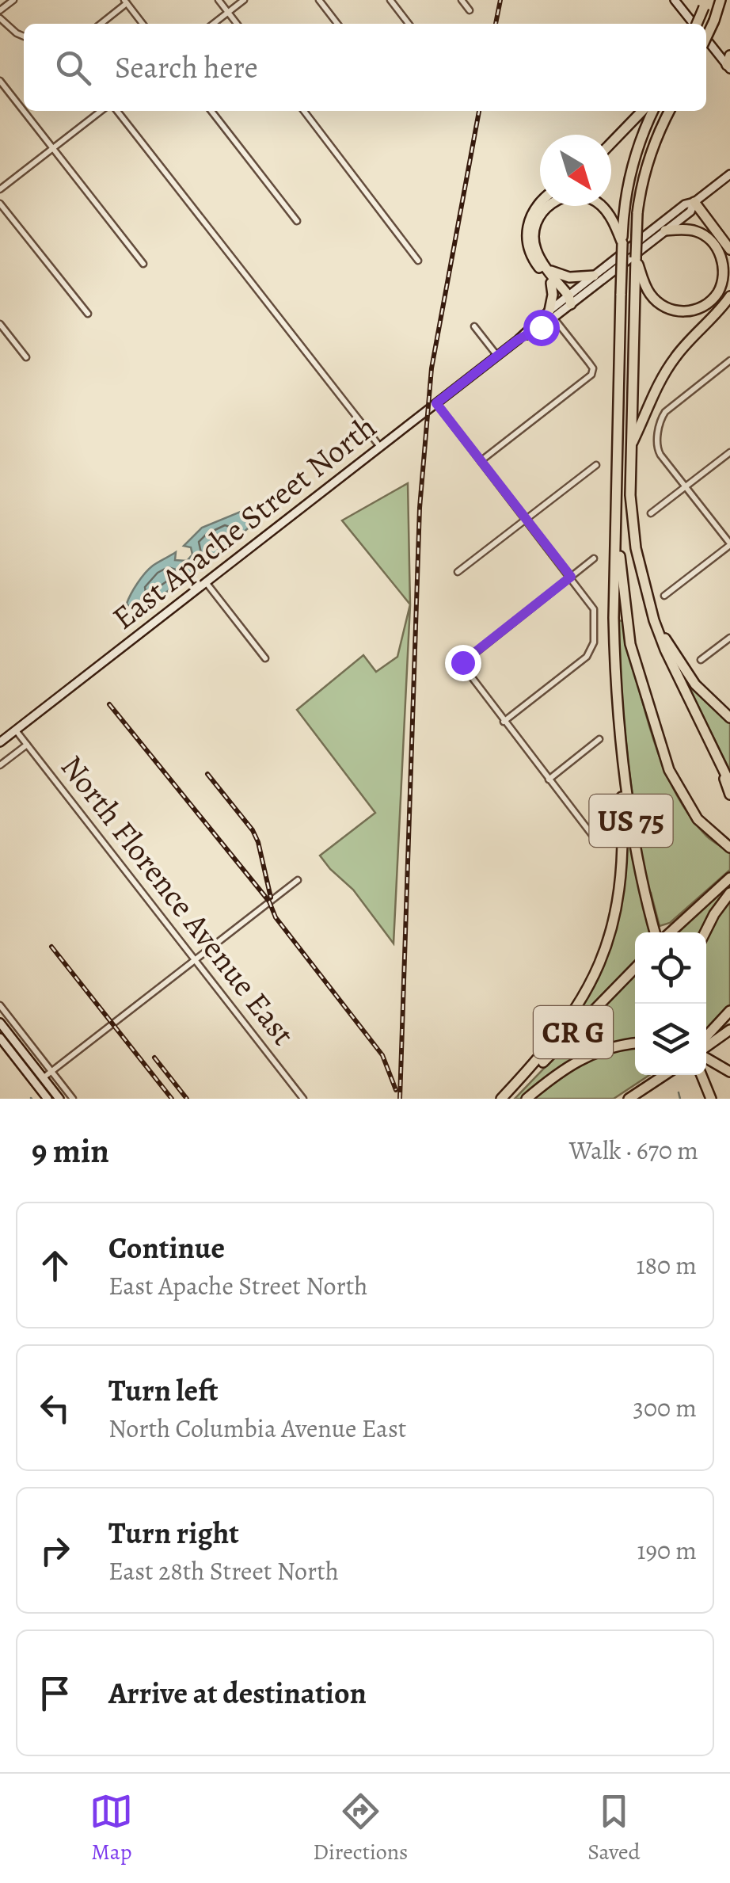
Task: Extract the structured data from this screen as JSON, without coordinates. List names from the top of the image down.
{
  "streets": {
    "highway": ["US 75", "CR G"],
    "main road": ["East Apache Street North"],
    "street": ["North Florence Avenue East"]
  },
  "crossings": [
    ["East Apache Street North", "North Florence Avenue East"]
  ],
  "north": "bottom right",
  "page": {
    "search": "Search here",
    "heading": ["9 min", "Walk · 670 m"],
    "list": [
      ["Continue", "East Apache Street North", "180 m"],
      ["Turn left", "North Columbia Avenue East", "300 m"],
      ["Turn right", "East 28th Street North", "190 m"],
      "Arrive at destination"
    ],
    "nav": ["Map", "Directions", "Saved"]
  }
}
